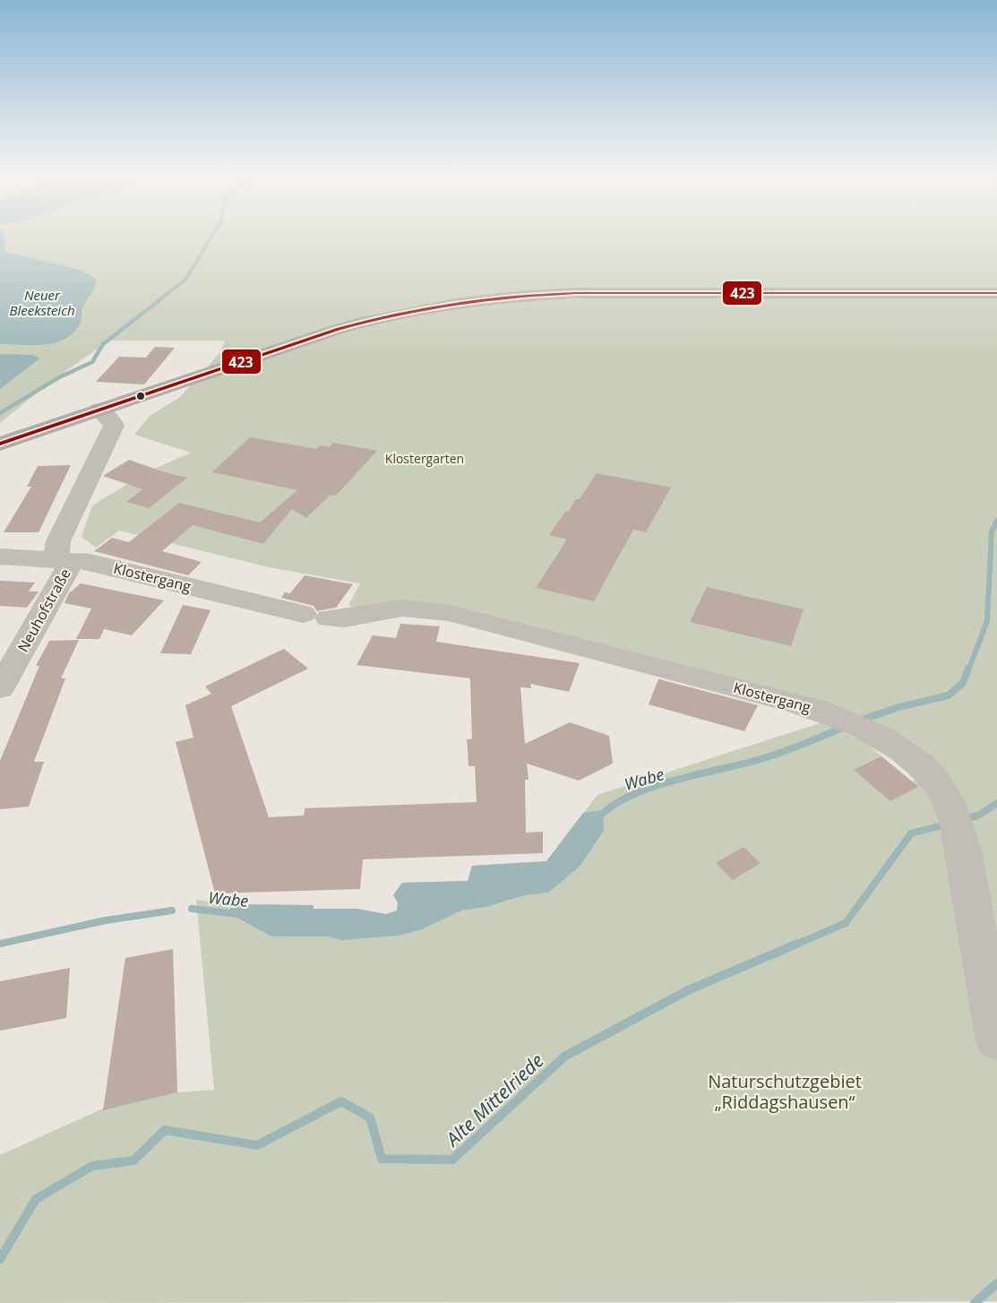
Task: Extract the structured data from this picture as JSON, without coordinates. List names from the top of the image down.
{
  "streets": {
    "street": ["Klostergang", "Neuhofstraße"]
  },
  "crossings": [
    ["Klostergang", "Neuhofstraße"]
  ],
  "water": ["Neuer Bleeksteich", "Wabe", "Alte Mittelriede"],
  "parks": ["Klostergarten", "Naturschutzgebiet „Riddagshausen“"],
  "lines": ["transit line 423"]
}
